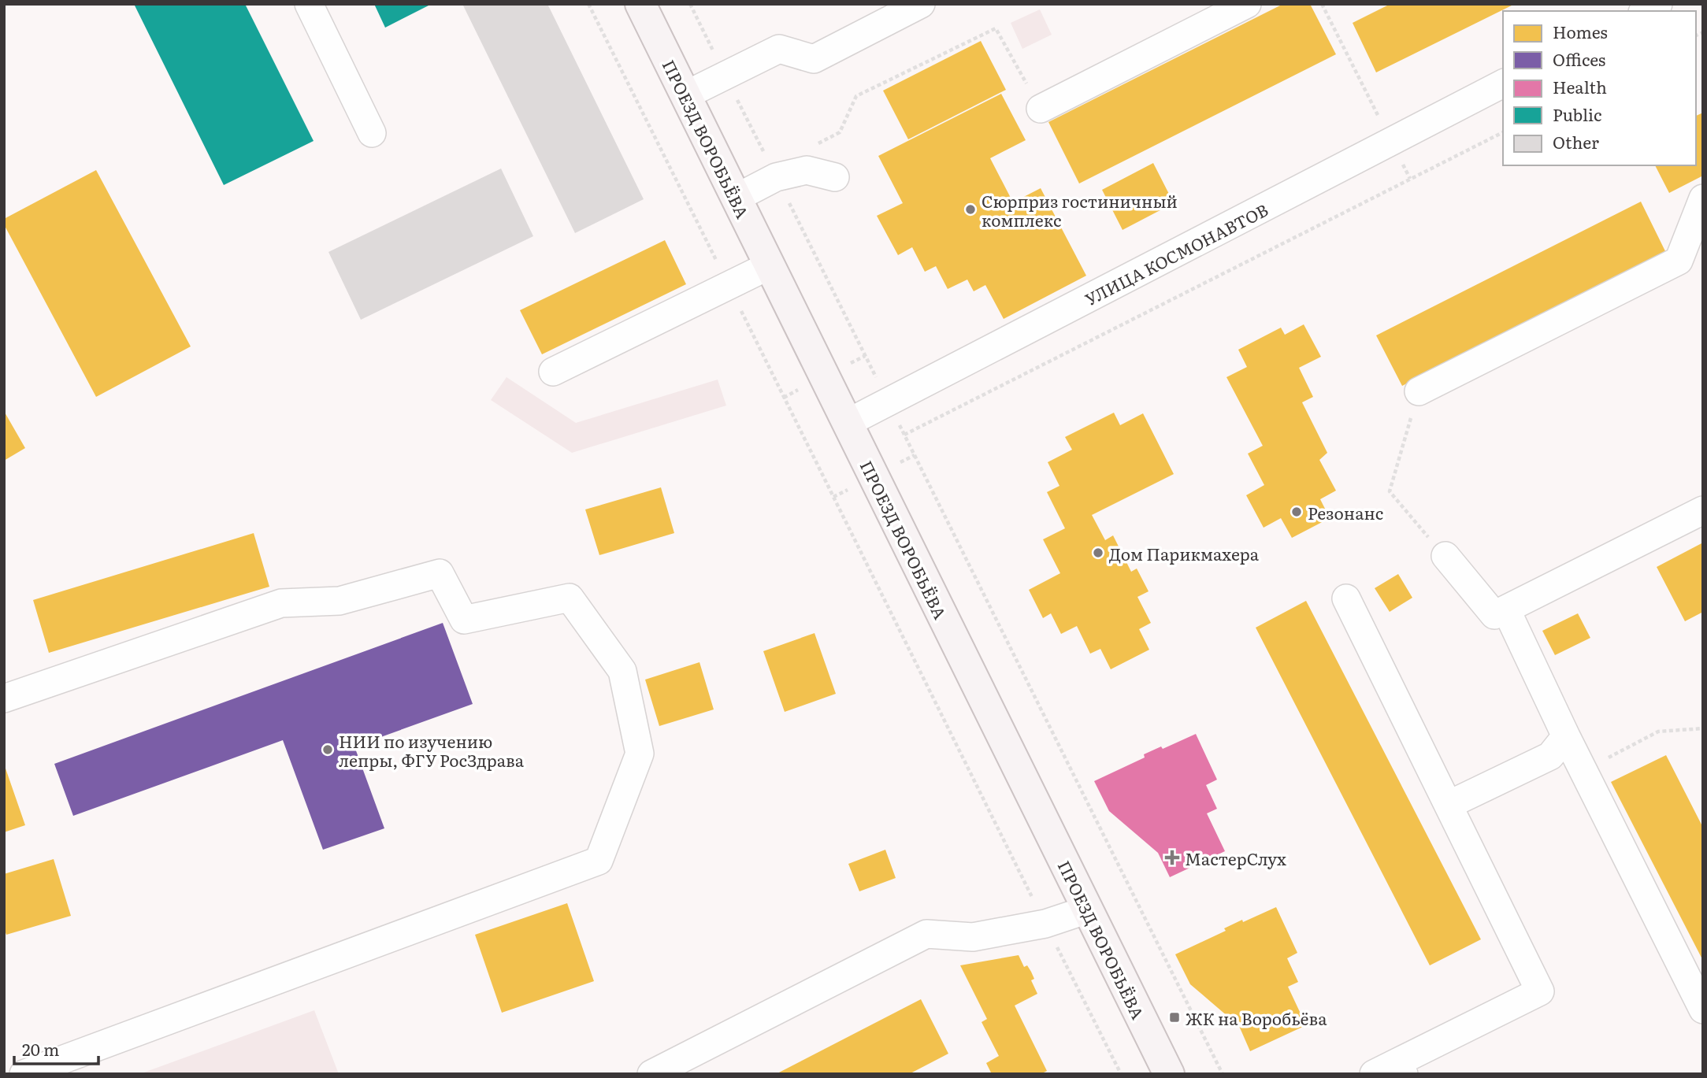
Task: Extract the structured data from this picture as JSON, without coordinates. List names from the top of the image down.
{
  "streets": {
    "main road": ["ПРОЕЗД ВОРОБЬЁВА"],
    "street": ["УЛИЦА КОСМОНАВТОВ"]
  },
  "crossings": [
    ["ПРОЕЗД ВОРОБЬЁВА", "УЛИЦА КОСМОНАВТОВ"]
  ],
  "places": {
    "other": [
      "Сюрприз гостиничный комплекс",
      "Резонанс",
      "Дом Парикмахера",
      "НИИ по изучению лепры, ФГУ РосЗдрава"
    ],
    "health": ["МастерСлух"],
    "transit": ["ЖК на Воробьёва"]
  },
  "legend": [
    "Homes",
    "Offices",
    "Health",
    "Public",
    "Other"
  ],
  "scale_bar": "20 m"
}
